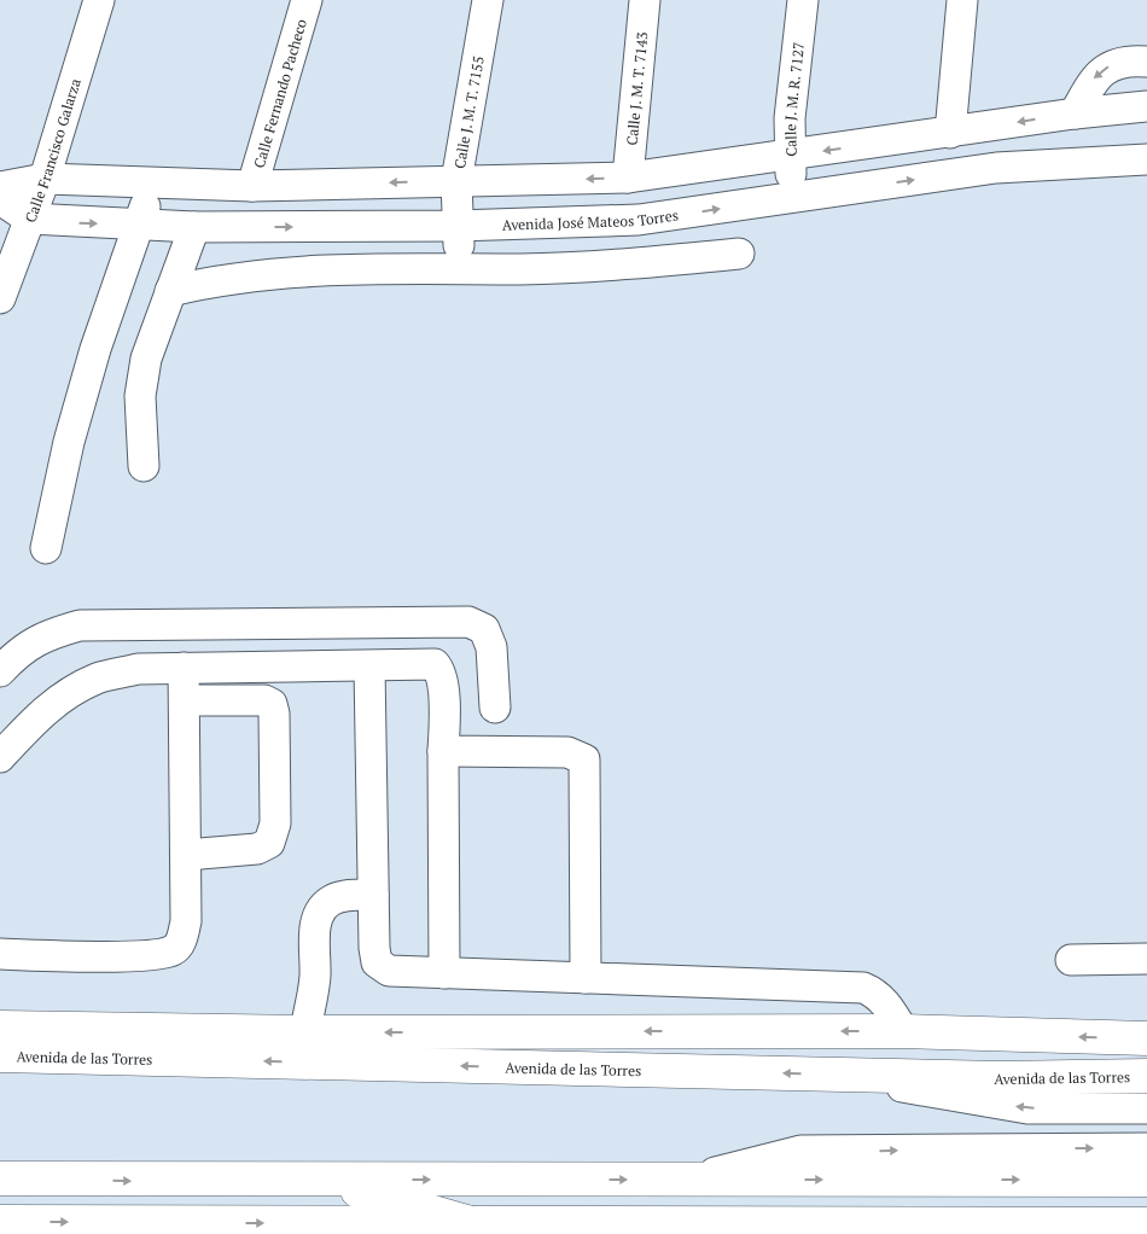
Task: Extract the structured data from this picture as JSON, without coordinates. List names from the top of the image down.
{
  "streets": {
    "main road": ["Avenida de las Torres"],
    "street": [
      "Calle J. M. T. 7143",
      "Calle Fernando Pacheco",
      "Calle J. M. R. 7127",
      "Calle J. M. T. 7155",
      "Calle Francisco Galarza",
      "Avenida José Mateos Torres"
    ]
  },
  "crossings": [
    ["Calle J. M. R. 7127", "Avenida José Mateos Torres"],
    ["Calle J. M. T. 7155", "Avenida José Mateos Torres"],
    ["Calle Francisco Galarza", "Avenida José Mateos Torres"]
  ]
}
